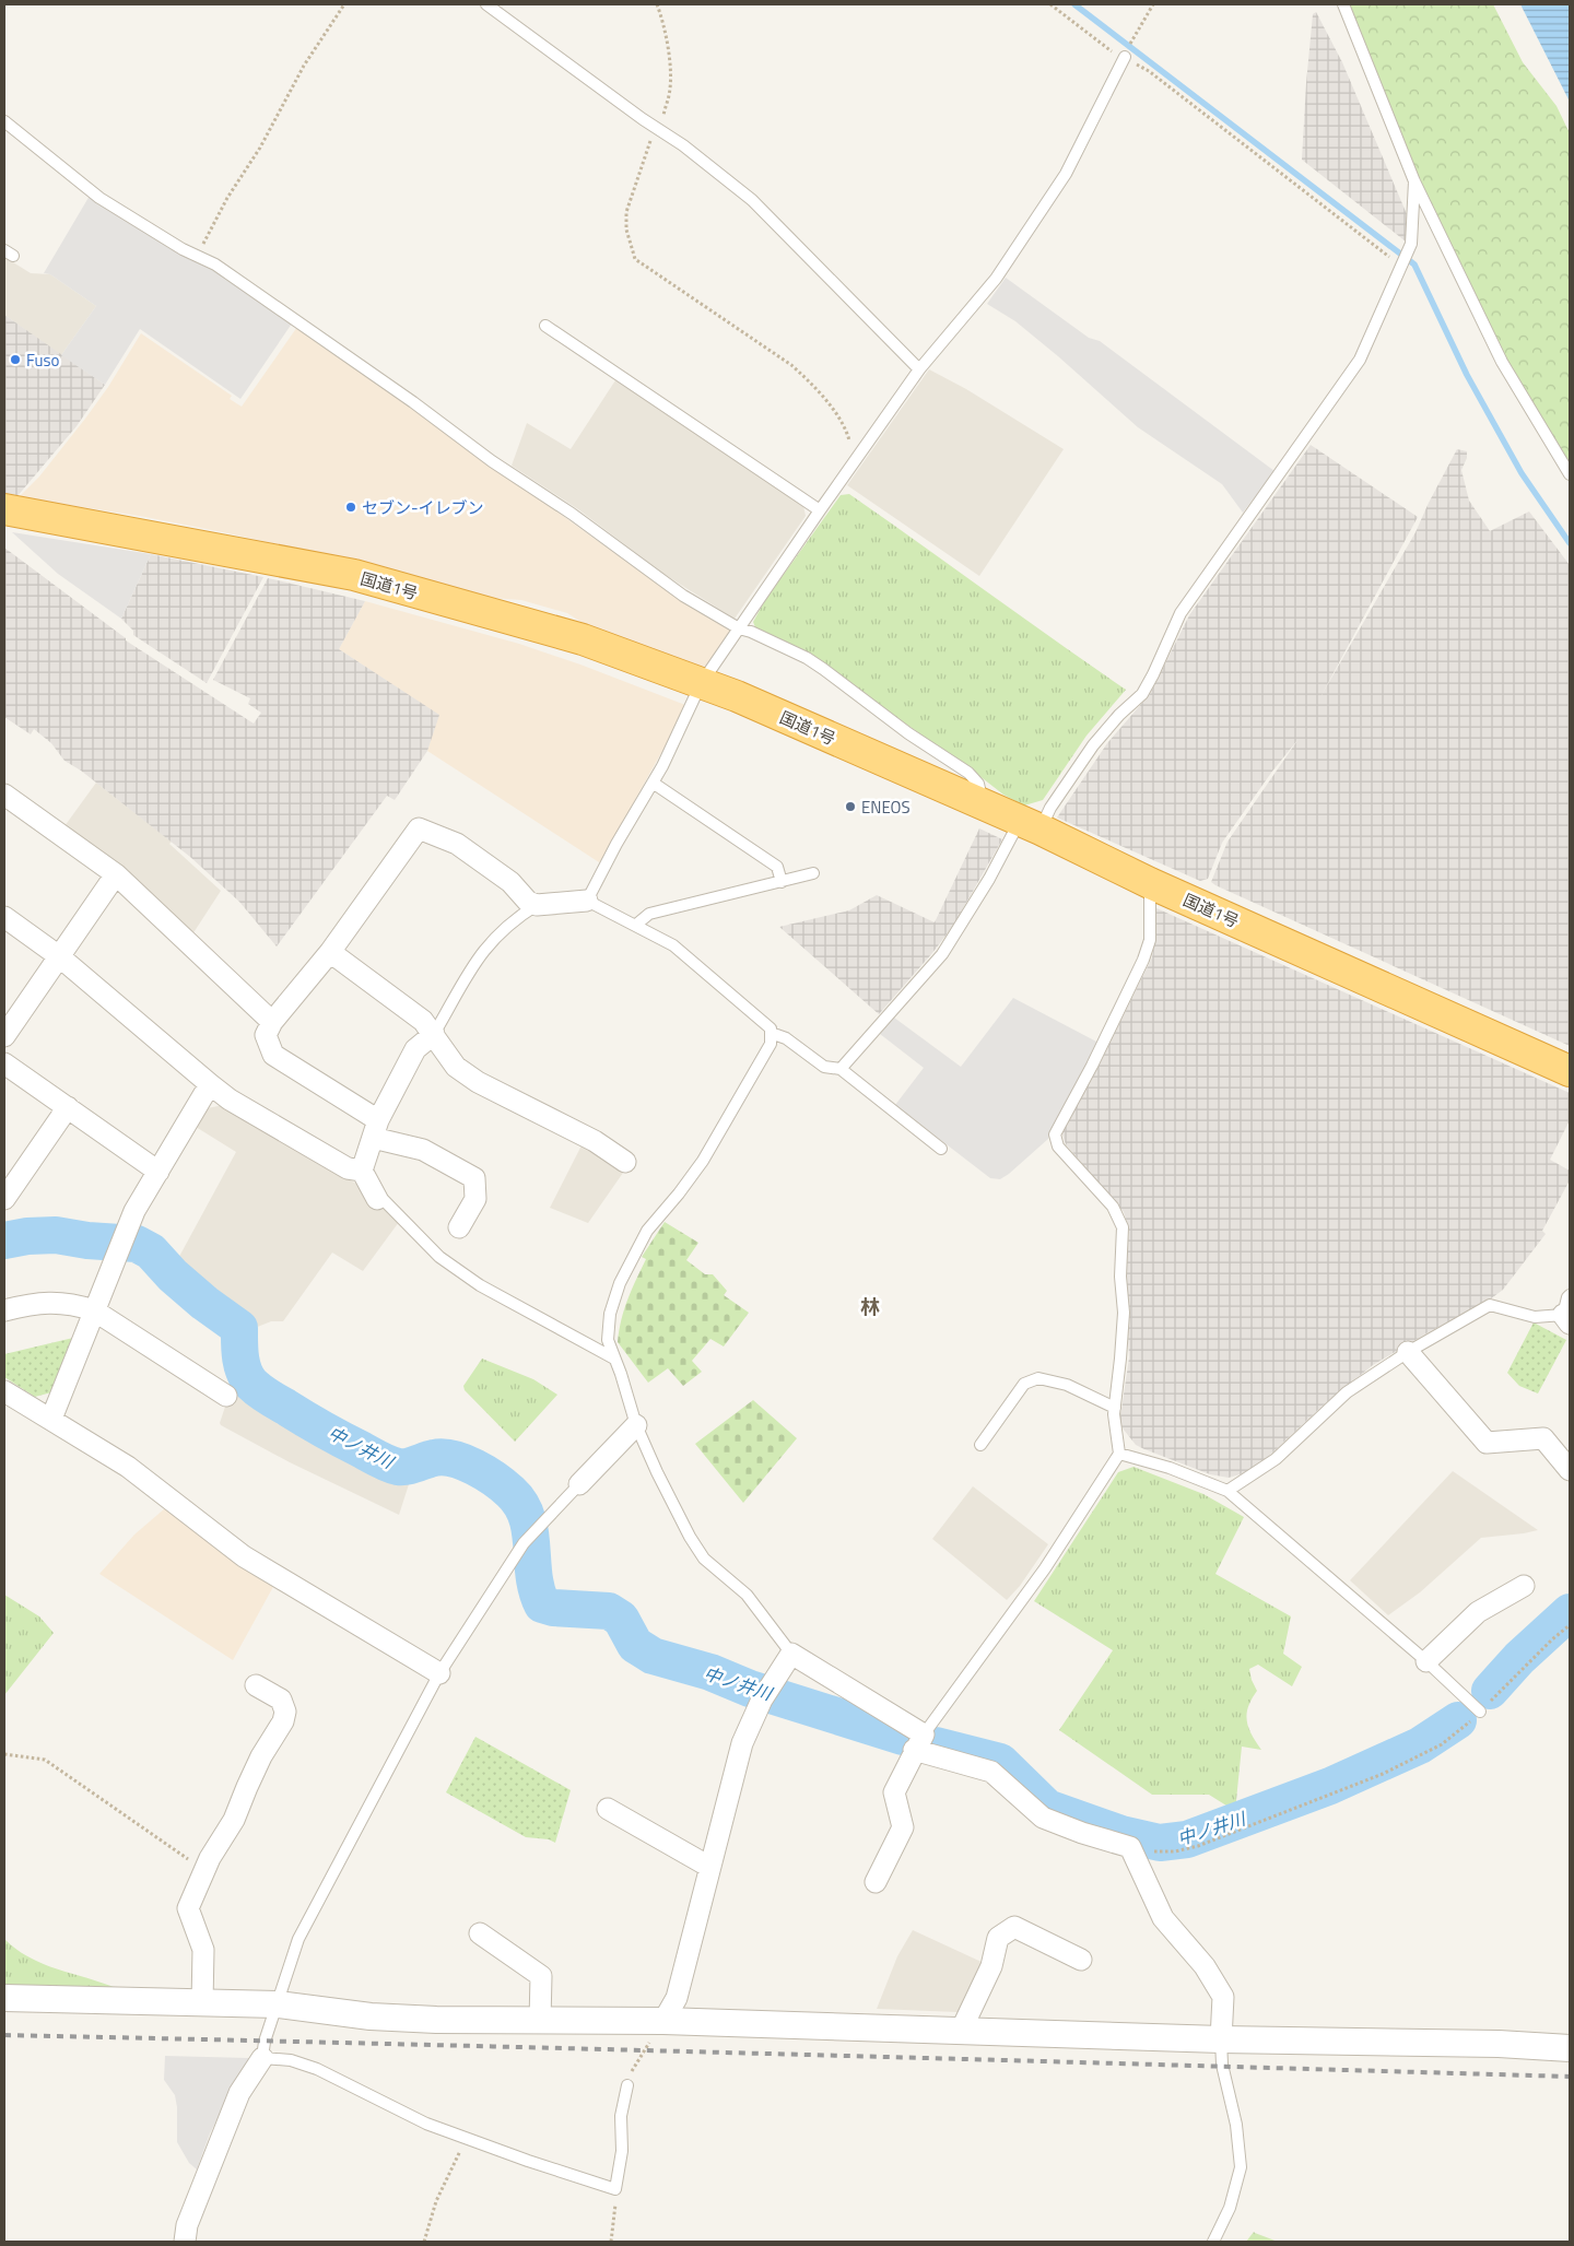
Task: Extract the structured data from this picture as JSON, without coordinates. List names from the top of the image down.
{
  "streets": {
    "highway": ["国道1号"]
  },
  "districts": ["林"],
  "water": ["中ノ井川"],
  "places": ["Fuso", "セブン-イレブン", "ENEOS"]
}
